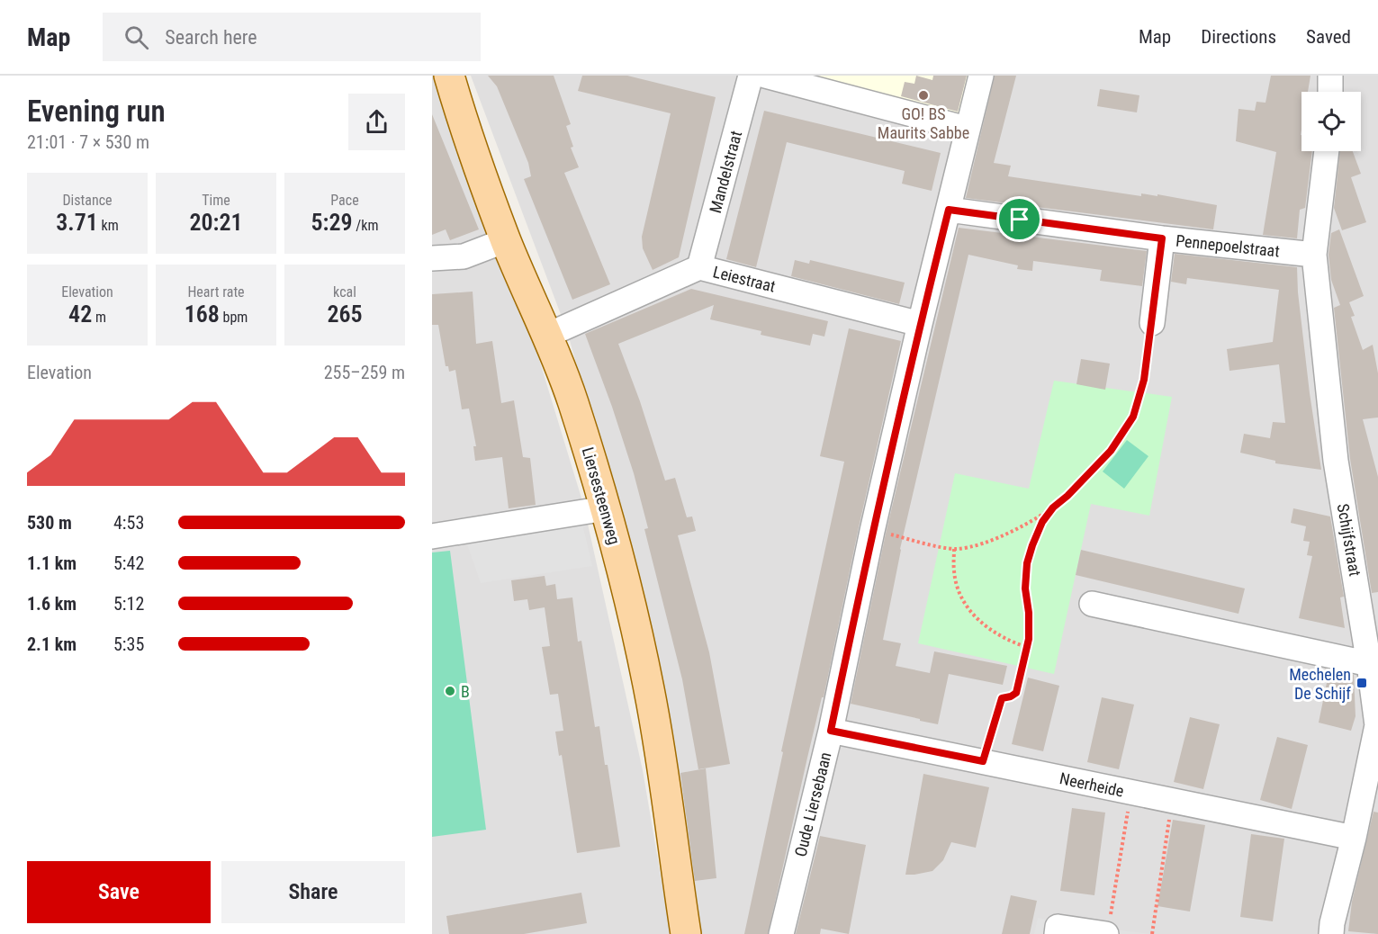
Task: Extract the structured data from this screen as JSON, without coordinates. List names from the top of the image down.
{
  "streets": {
    "main road": ["Liersesteenweg"],
    "street": [
      "Mandelstraat",
      "Pennepoelstraat",
      "Leiestraat",
      "Schijfstraat",
      "Neerheide",
      "Oude Liersebaan"
    ]
  },
  "crossings": [
    ["Mandelstraat", "Leiestraat"],
    ["Pennepoelstraat", "Schijfstraat"],
    ["Pennepoelstraat", "Oude Liersebaan"],
    ["Leiestraat", "Liersesteenweg"],
    ["Leiestraat", "Oude Liersebaan"],
    ["Schijfstraat", "Neerheide"],
    ["Neerheide", "Oude Liersebaan"]
  ],
  "places": {
    "other": ["GO! BS Maurits Sabbe", "B"],
    "transit": ["Mechelen De Schijf"]
  },
  "page": {
    "header": "Map",
    "search": "Search here",
    "nav": ["Map", "Directions", "Saved"],
    "heading": ["Evening run", "21:01 · 7 × 530 m"],
    "stats": [
      ["Distance", "3.71 km"],
      ["Time", "20:21"],
      ["Pace", "5:29 /km"],
      ["Elevation", "42 m"],
      ["Heart rate", "168 bpm"],
      ["kcal", "265"]
    ],
    "chart": ["Elevation", "255–259 m"],
    "list": [
      {
        "name": "530 m",
        "note": "4:53"
      },
      {
        "name": "1.1 km",
        "note": "5:42"
      },
      {
        "name": "1.6 km",
        "note": "5:12"
      },
      {
        "name": "2.1 km",
        "note": "5:35"
      }
    ],
    "buttons": ["Save", "Share"]
  }
}
